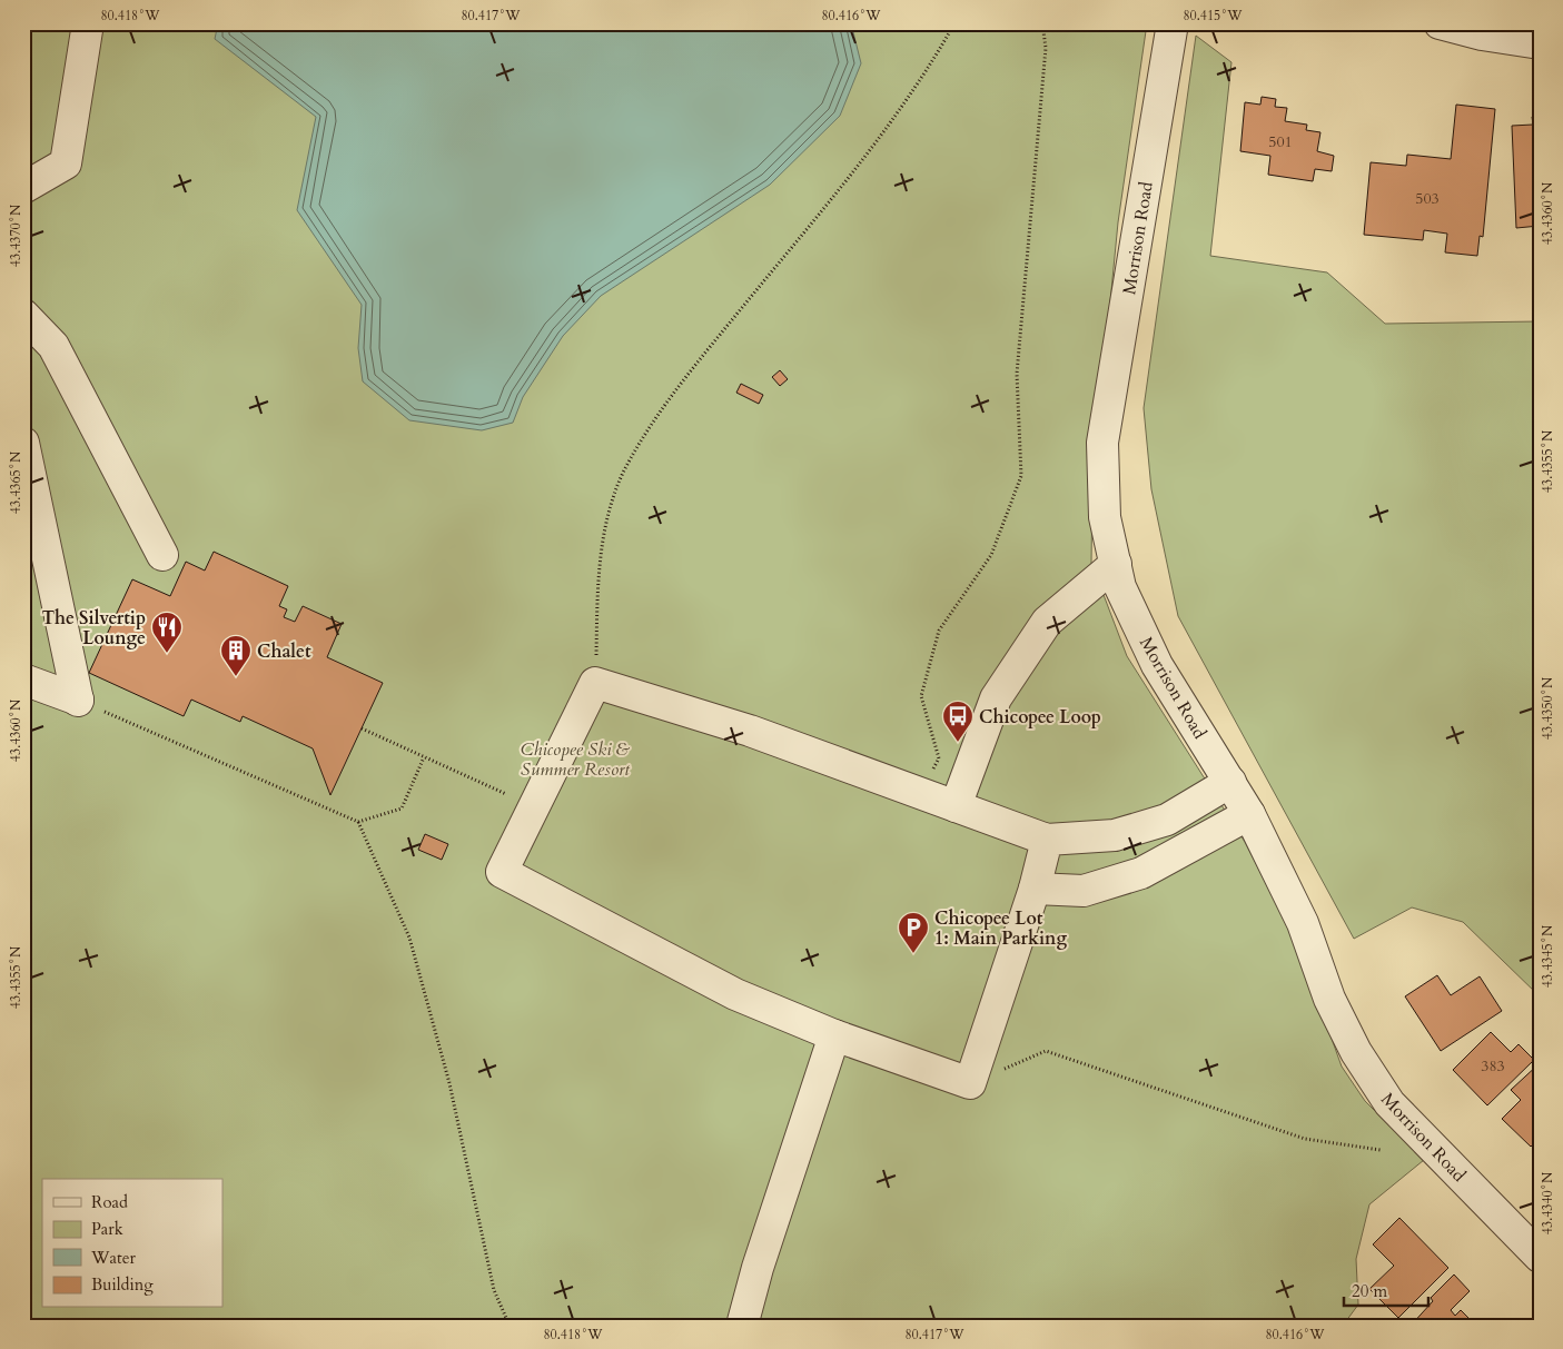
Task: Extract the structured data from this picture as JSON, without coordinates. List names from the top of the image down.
{
  "streets": {
    "street": ["Morrison Road"]
  },
  "parks": ["Chicopee Ski & Summer Resort"],
  "places": {
    "restaurant": ["The Silvertip Lounge"],
    "building": ["Chalet"],
    "bus stop": ["Chicopee Loop"],
    "parking": ["Chicopee Lot 1: Main Parking"]
  },
  "house_numbers": ["501", "503", "383"],
  "legend": [
    "Road",
    "Park",
    "Water",
    "Building"
  ],
  "scale_bar": "20 m",
  "coordinates": [
    "80.418°W",
    "80.417°W",
    "80.416°W",
    "80.415°W",
    "43.4360°N",
    "43.4370°N",
    "43.4355°N",
    "43.4365°N",
    "43.4350°N",
    "43.4345°N",
    "43.4340°N"
  ]
}
